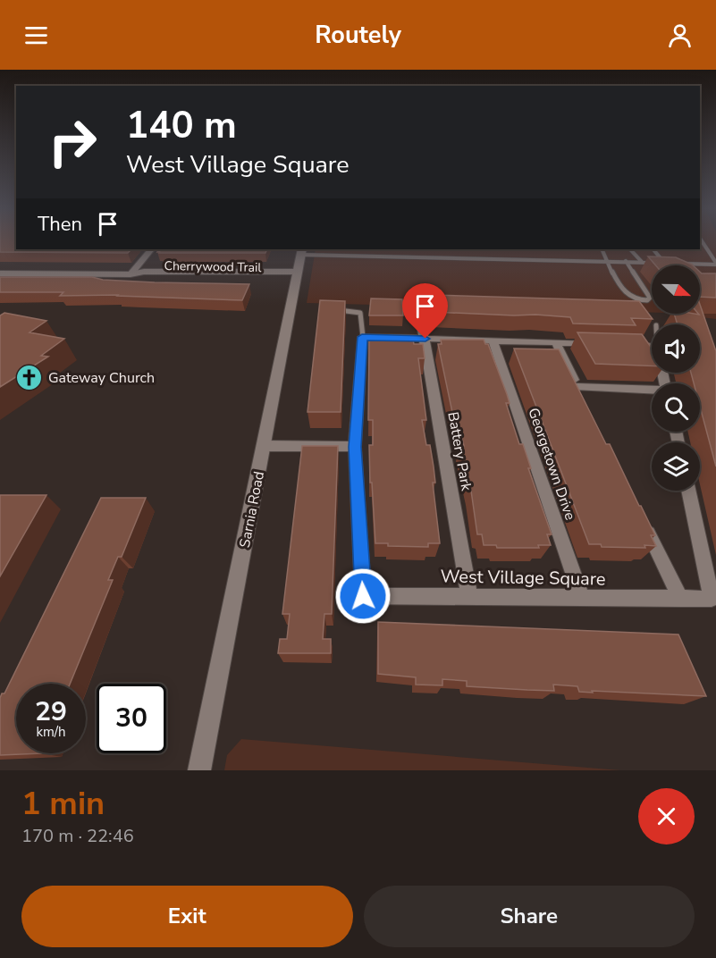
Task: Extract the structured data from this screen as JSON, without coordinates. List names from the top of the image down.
{
  "streets": {
    "main road": ["Cherrywood Trail", "Sarnia Road"],
    "street": ["Battery Park", "Georgetown Drive", "West Village Square"]
  },
  "crossings": [
    ["Cherrywood Trail", "Sarnia Road"],
    ["Battery Park", "West Village Square"],
    ["Georgetown Drive", "West Village Square"]
  ],
  "places": {
    "church": ["Gateway Church"]
  },
  "north": "right",
  "page": {
    "header": "Routely",
    "turn": ["140 m", "West Village Square"],
    "then": "Then",
    "speed": "29 km/h",
    "limit": "30",
    "heading": ["1 min", "170 m · 22:46"],
    "buttons": ["Exit", "Share"]
  }
}
